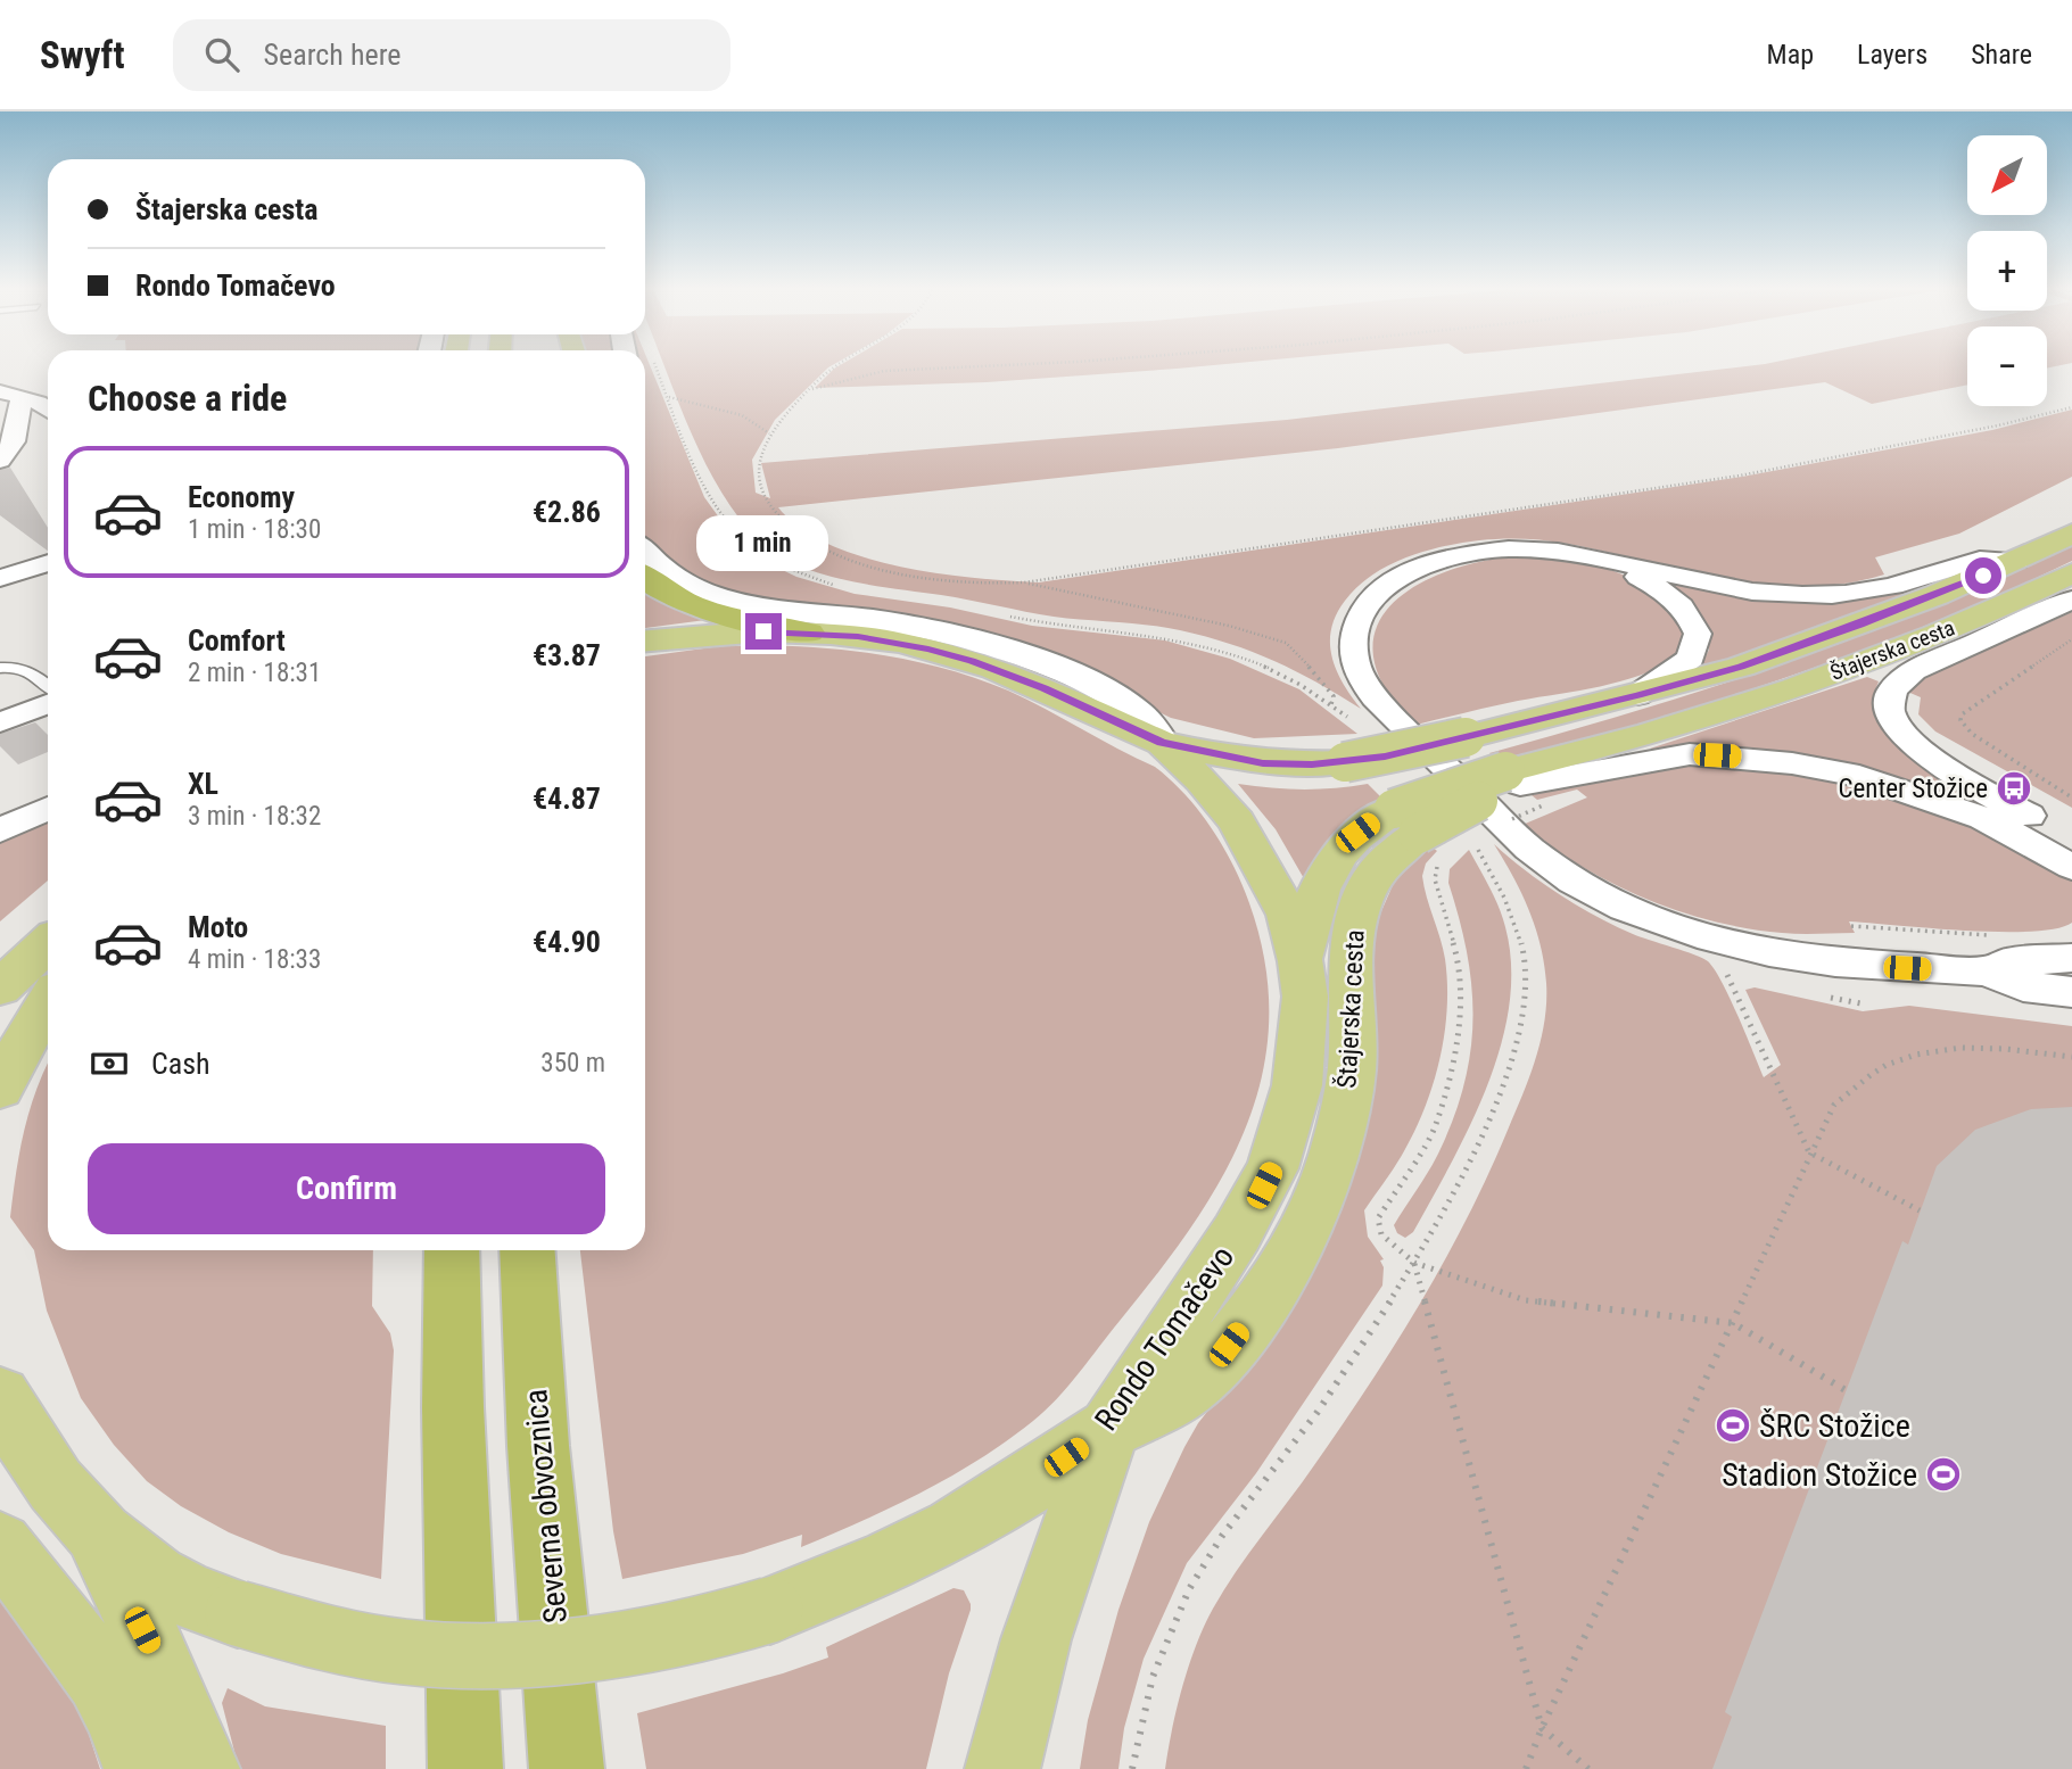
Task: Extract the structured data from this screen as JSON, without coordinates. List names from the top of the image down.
{
  "streets": {
    "highway": ["Severna obvoznica"],
    "main road": ["Štajerska cesta", "Rondo Tomačevo"]
  },
  "crossings": [
    ["Štajerska cesta", "Rondo Tomačevo"]
  ],
  "places": {
    "bus stop": ["Center Stožice"],
    "sports": ["ŠRC Stožice", "Stadion Stožice"]
  },
  "north": "bottom left",
  "page": {
    "header": "Swyft",
    "search": "Search here",
    "nav": ["Map", "Layers", "Share"],
    "map_buttons": ["+", "−"],
    "banner": ["Štajerska cesta", "Rondo Tomačevo"],
    "heading": "Choose a ride",
    "list": [
      {
        "name": "Economy",
        "note": "1 min · 18:30",
        "value": "€2.86"
      },
      {
        "name": "Comfort",
        "note": "2 min · 18:31",
        "value": "€3.87"
      },
      {
        "name": "XL",
        "note": "3 min · 18:32",
        "value": "€4.87"
      },
      {
        "name": "Moto",
        "note": "4 min · 18:33",
        "value": "€4.90"
      }
    ],
    "bubble": "1 min",
    "pay": ["Cash", "350 m"],
    "buttons": "Confirm"
  }
}
